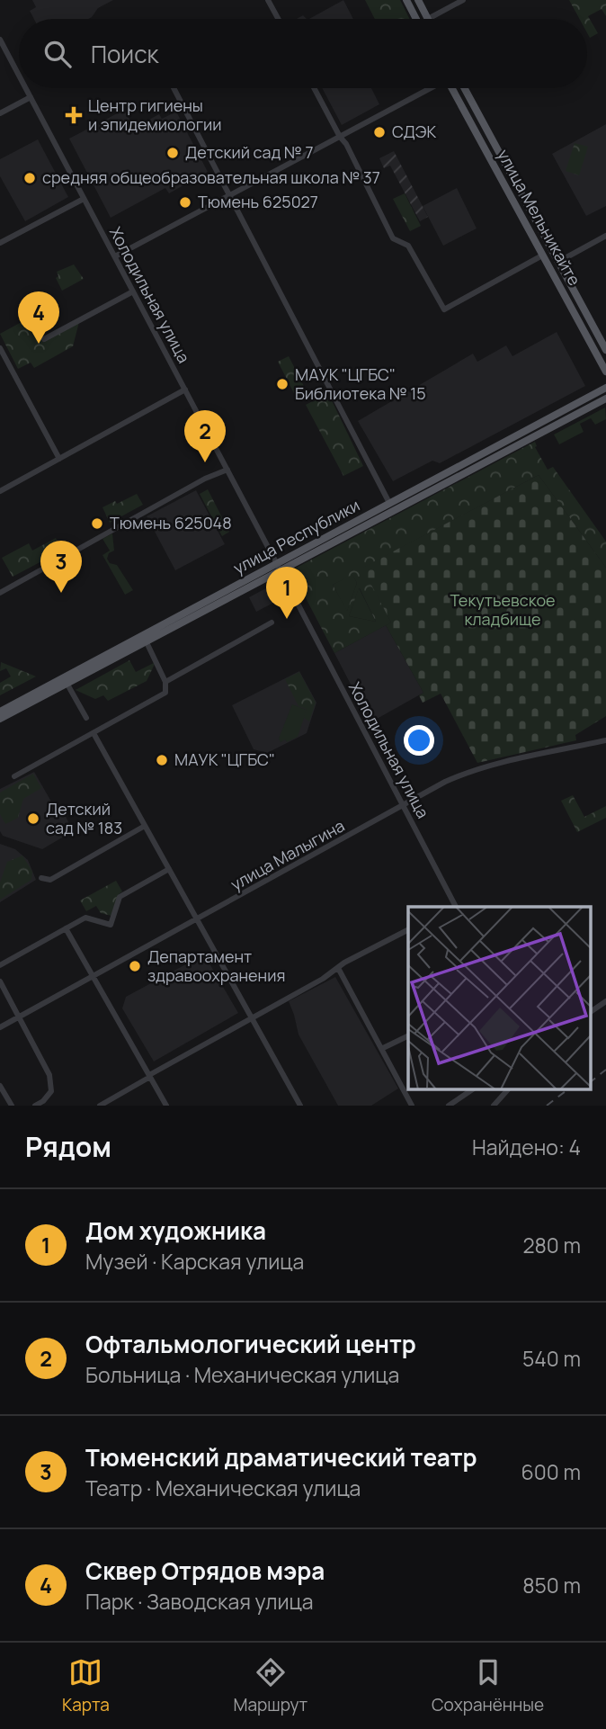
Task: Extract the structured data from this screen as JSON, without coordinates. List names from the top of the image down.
{
  "streets": {
    "main road": ["улица Мельникайте", "улица Республики"],
    "street": ["Холодильная улица", "улица Малыгина"]
  },
  "crossings": [
    ["Холодильная улица", "улица Республики"],
    ["Холодильная улица", "улица Малыгина"]
  ],
  "parks": ["Текутьевское кладбище"],
  "places": {
    "health": ["Центр гигиены и эпидемиологии"],
    "other": [
      "СДЭК",
      "Детский сад № 7",
      "средняя общеобразовательная школа № 37",
      "Тюмень 625027",
      "МАУК \"ЦГБС\" Библиотека № 15",
      "Тюмень 625048",
      "МАУК \"ЦГБС\"",
      "Детский сад № 183",
      "Департамент здравоохранения"
    ]
  },
  "page": {
    "search": "Поиск",
    "pins": [
      "4",
      "2",
      "3",
      "1"
    ],
    "heading": ["Рядом", "Найдено: 4"],
    "list": [
      {
        "mark": "1",
        "name": "Дом художника",
        "note": "Музей · Карская улица",
        "value": "280 m"
      },
      {
        "mark": "2",
        "name": "Офтальмологический центр",
        "note": "Больница · Механическая улица",
        "value": "540 m"
      },
      {
        "mark": "3",
        "name": "Тюменский драматический театр",
        "note": "Театр · Механическая улица",
        "value": "600 m"
      },
      {
        "mark": "4",
        "name": "Сквер Отрядов мэра",
        "note": "Парк · Заводская улица",
        "value": "850 m"
      }
    ],
    "nav": ["Карта", "Маршрут", "Сохранённые"]
  }
}
